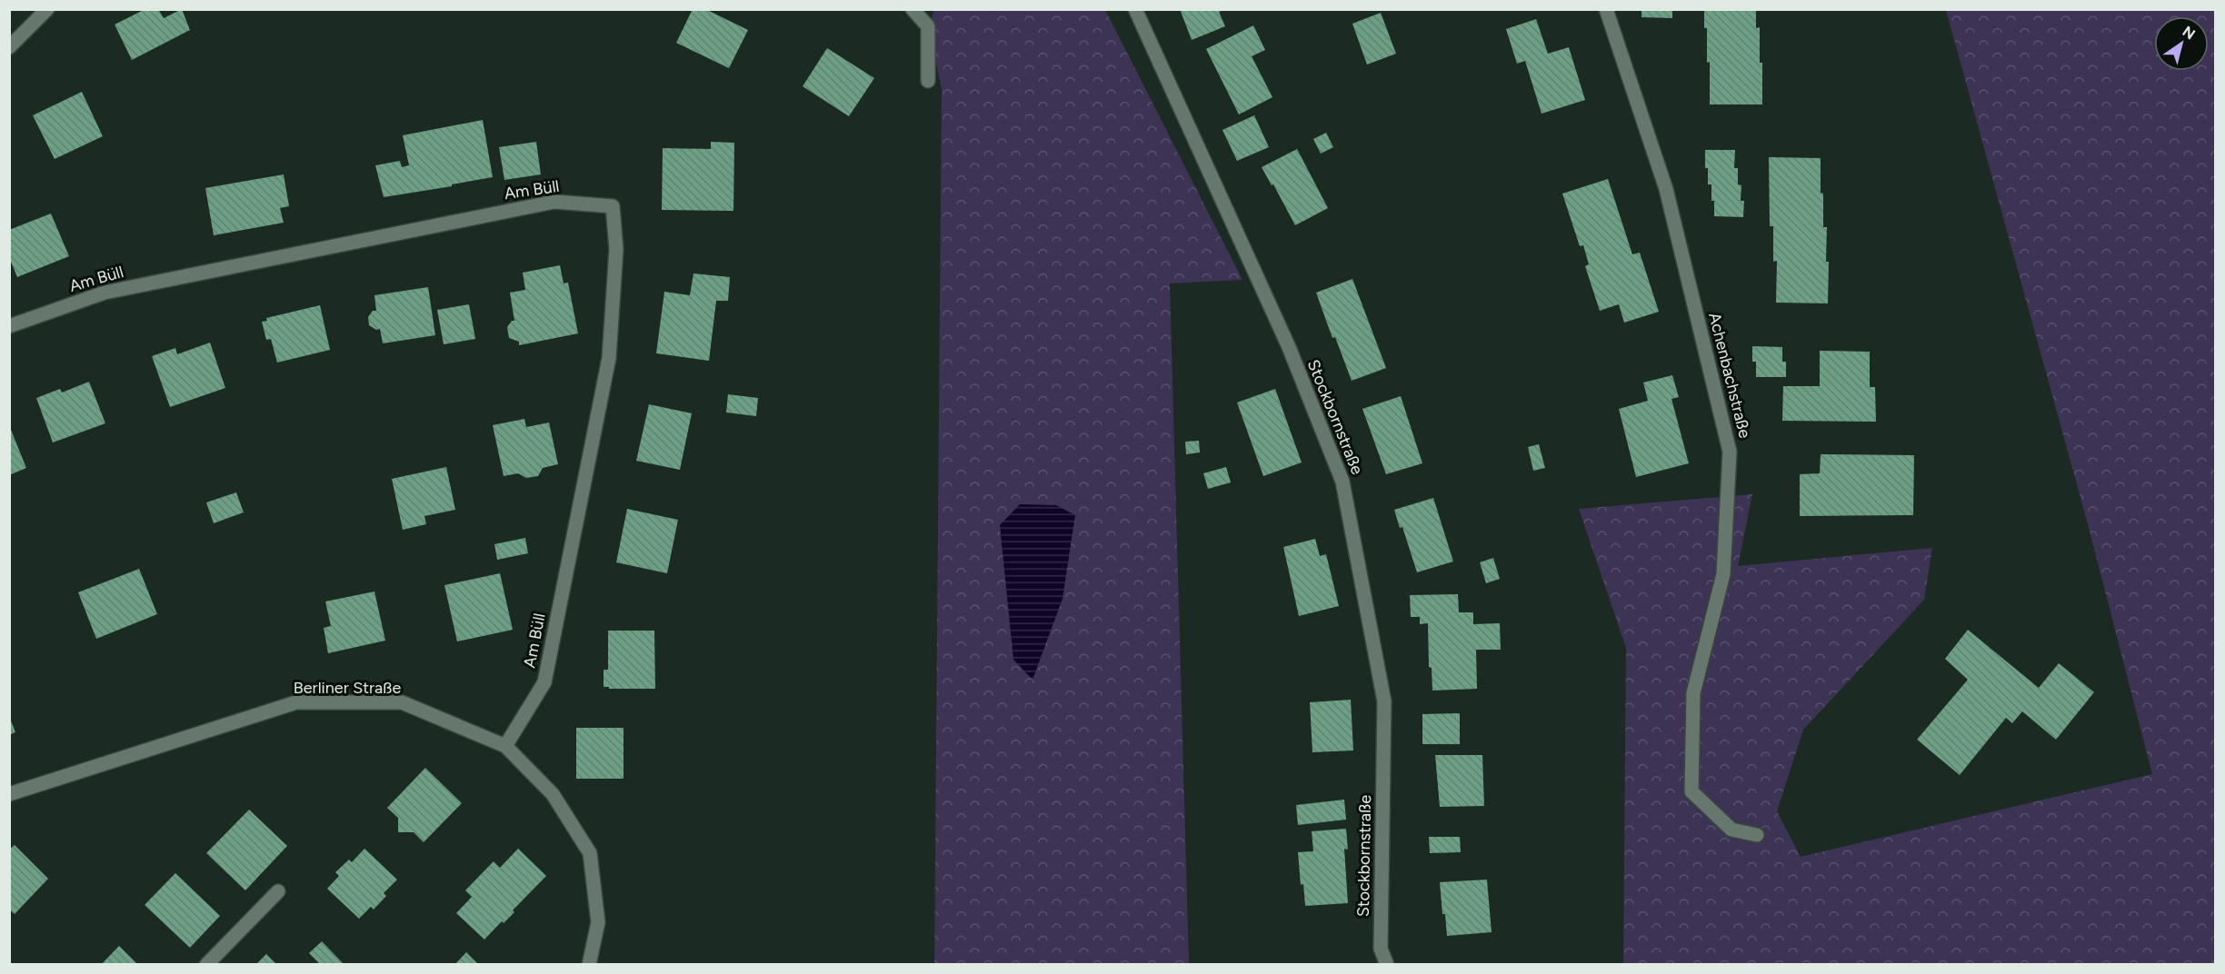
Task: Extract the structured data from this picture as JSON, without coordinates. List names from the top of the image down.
{
  "streets": {
    "street": [
      "Am Büll",
      "Achenbachstraße",
      "Stockbornstraße",
      "Berliner Straße"
    ]
  },
  "crossings": [
    ["Am Büll", "Berliner Straße"]
  ],
  "north": "top right"
}
